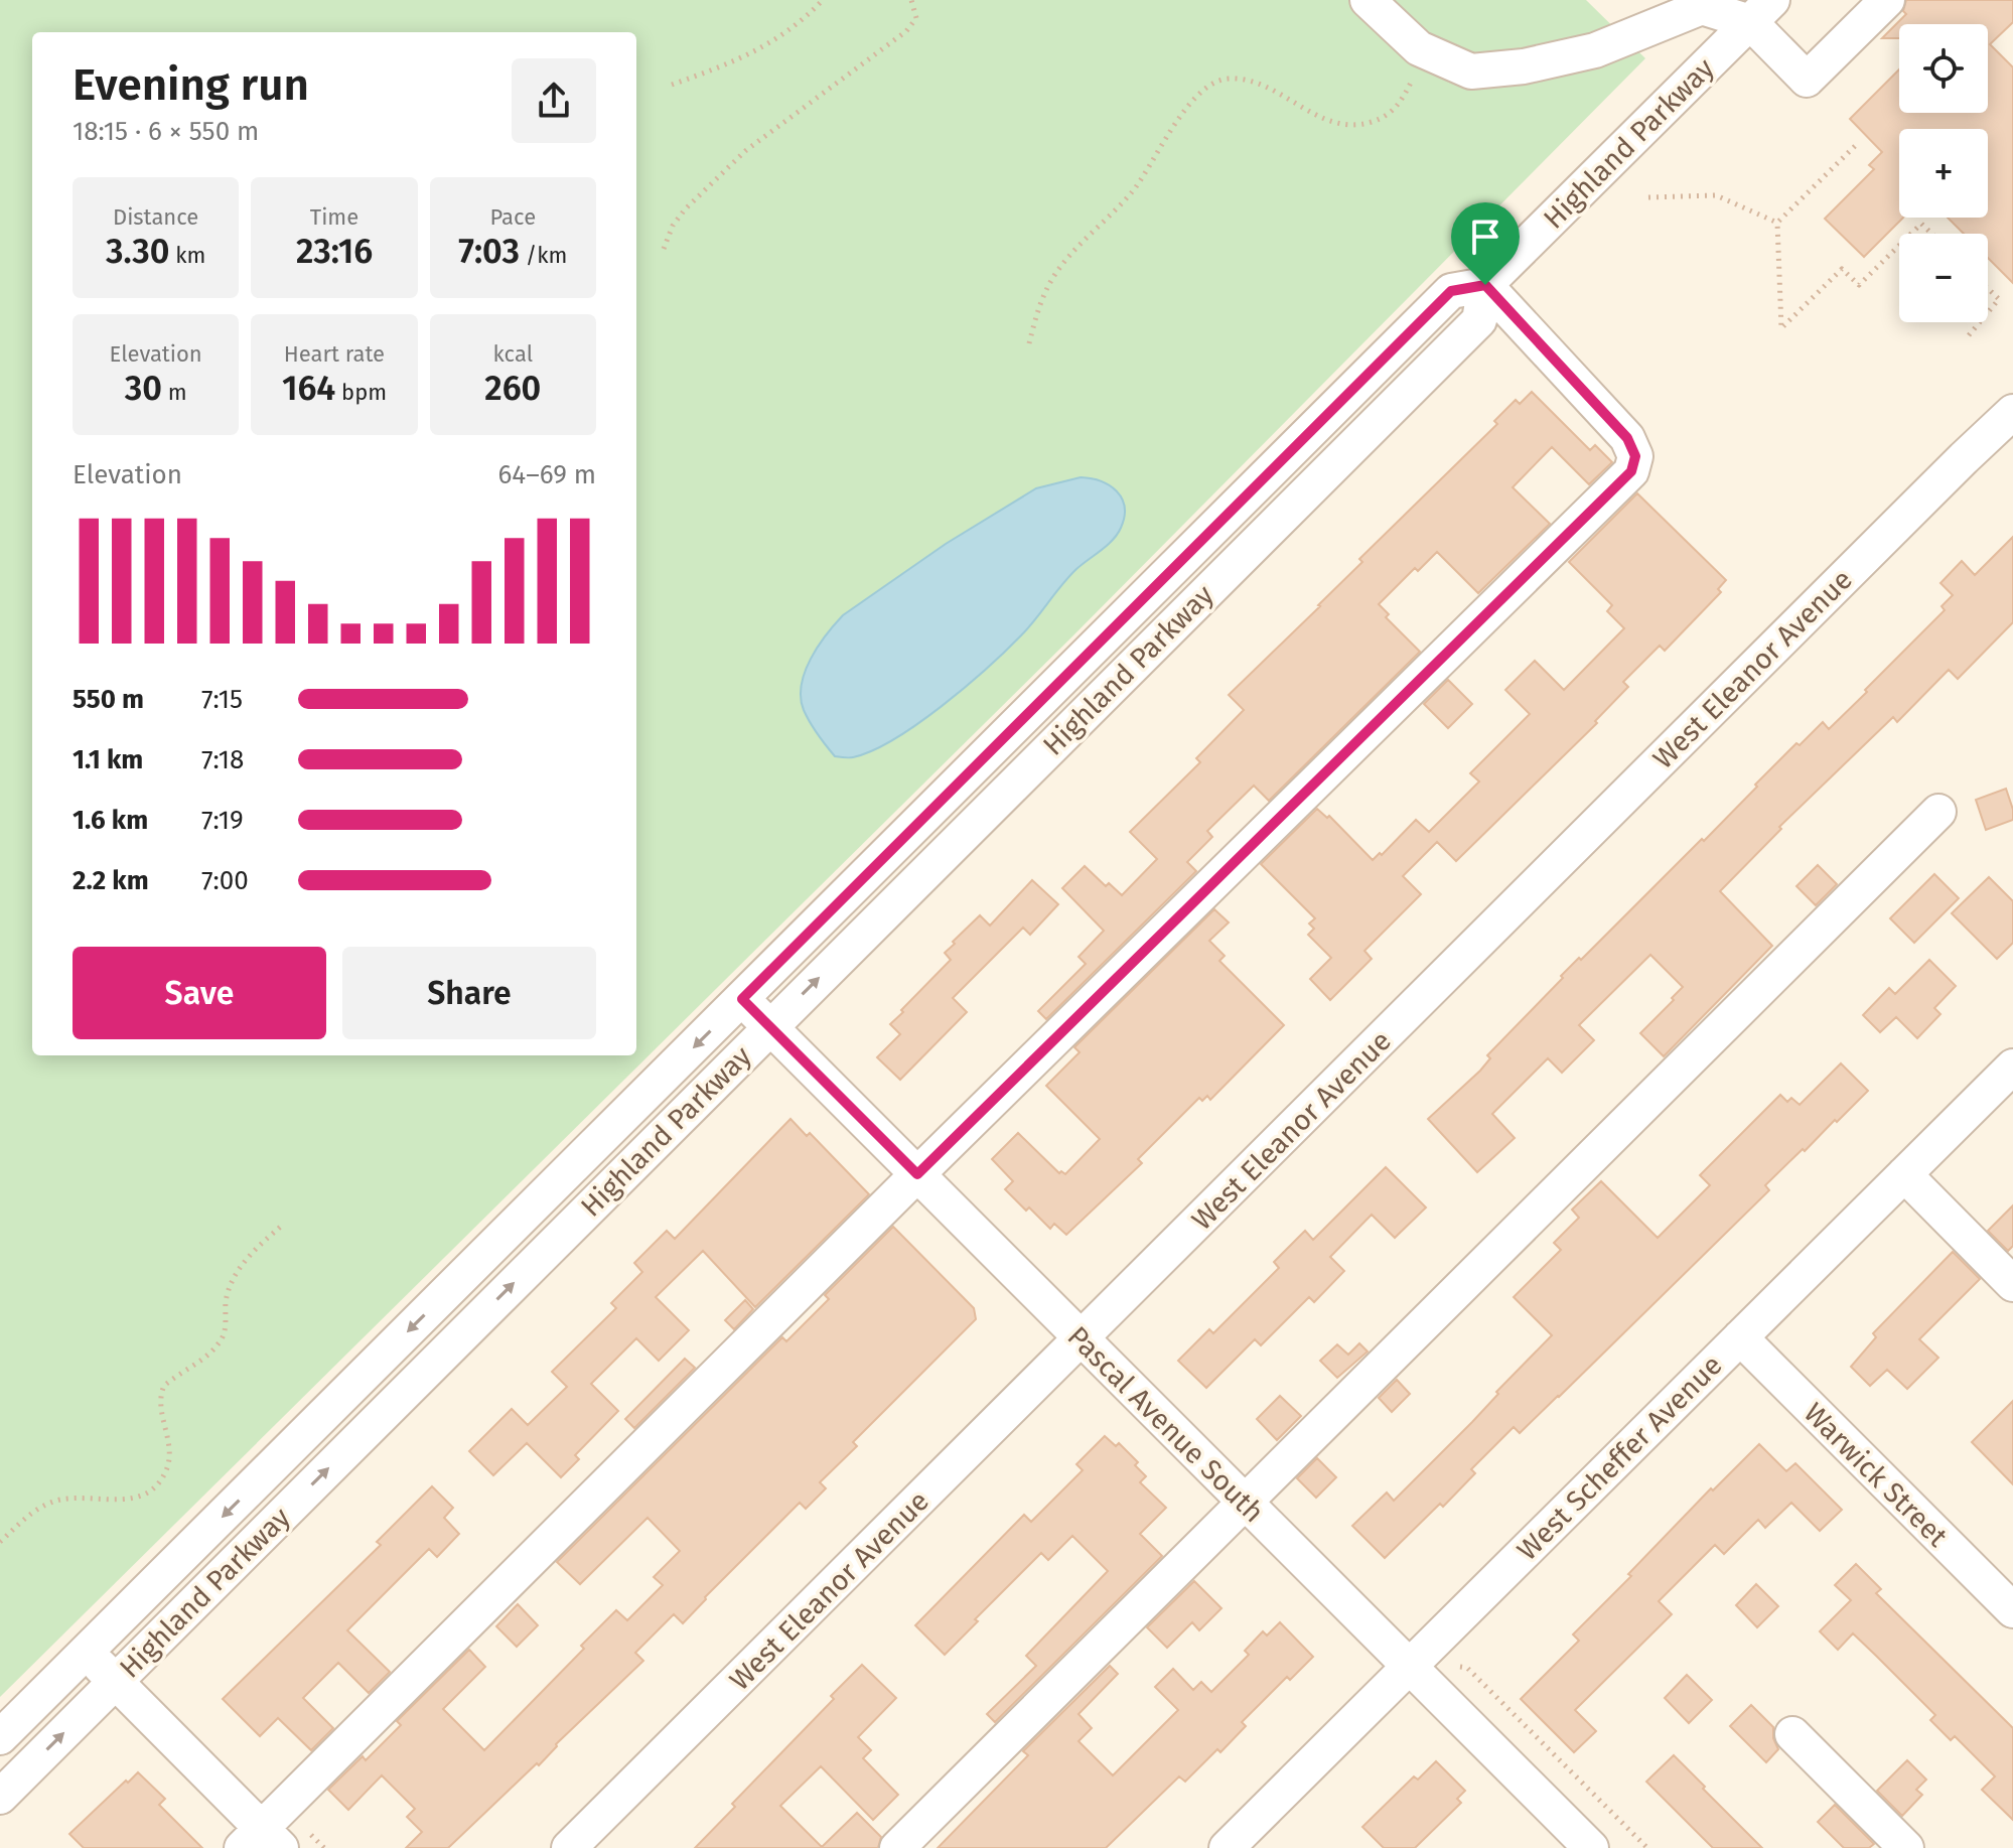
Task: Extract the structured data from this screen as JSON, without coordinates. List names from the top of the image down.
{
  "streets": {
    "street": [
      "Highland Parkway",
      "West Eleanor Avenue",
      "Pascal Avenue South",
      "West Scheffer Avenue",
      "Warwick Street"
    ]
  },
  "crossings": [
    ["Highland Parkway", "Pascal Avenue South"],
    ["West Eleanor Avenue", "Pascal Avenue South"],
    ["Pascal Avenue South", "West Scheffer Avenue"],
    ["West Scheffer Avenue", "Warwick Street"]
  ],
  "page": {
    "map_buttons": ["+", "−"],
    "heading": ["Evening run", "18:15 · 6 × 550 m"],
    "stats": [
      ["Distance", "3.30 km"],
      ["Time", "23:16"],
      ["Pace", "7:03 /km"],
      ["Elevation", "30 m"],
      ["Heart rate", "164 bpm"],
      ["kcal", "260"]
    ],
    "chart": ["Elevation", "64–69 m"],
    "list": [
      {
        "name": "550 m",
        "note": "7:15"
      },
      {
        "name": "1.1 km",
        "note": "7:18"
      },
      {
        "name": "1.6 km",
        "note": "7:19"
      },
      {
        "name": "2.2 km",
        "note": "7:00"
      }
    ],
    "buttons": ["Save", "Share"]
  }
}
